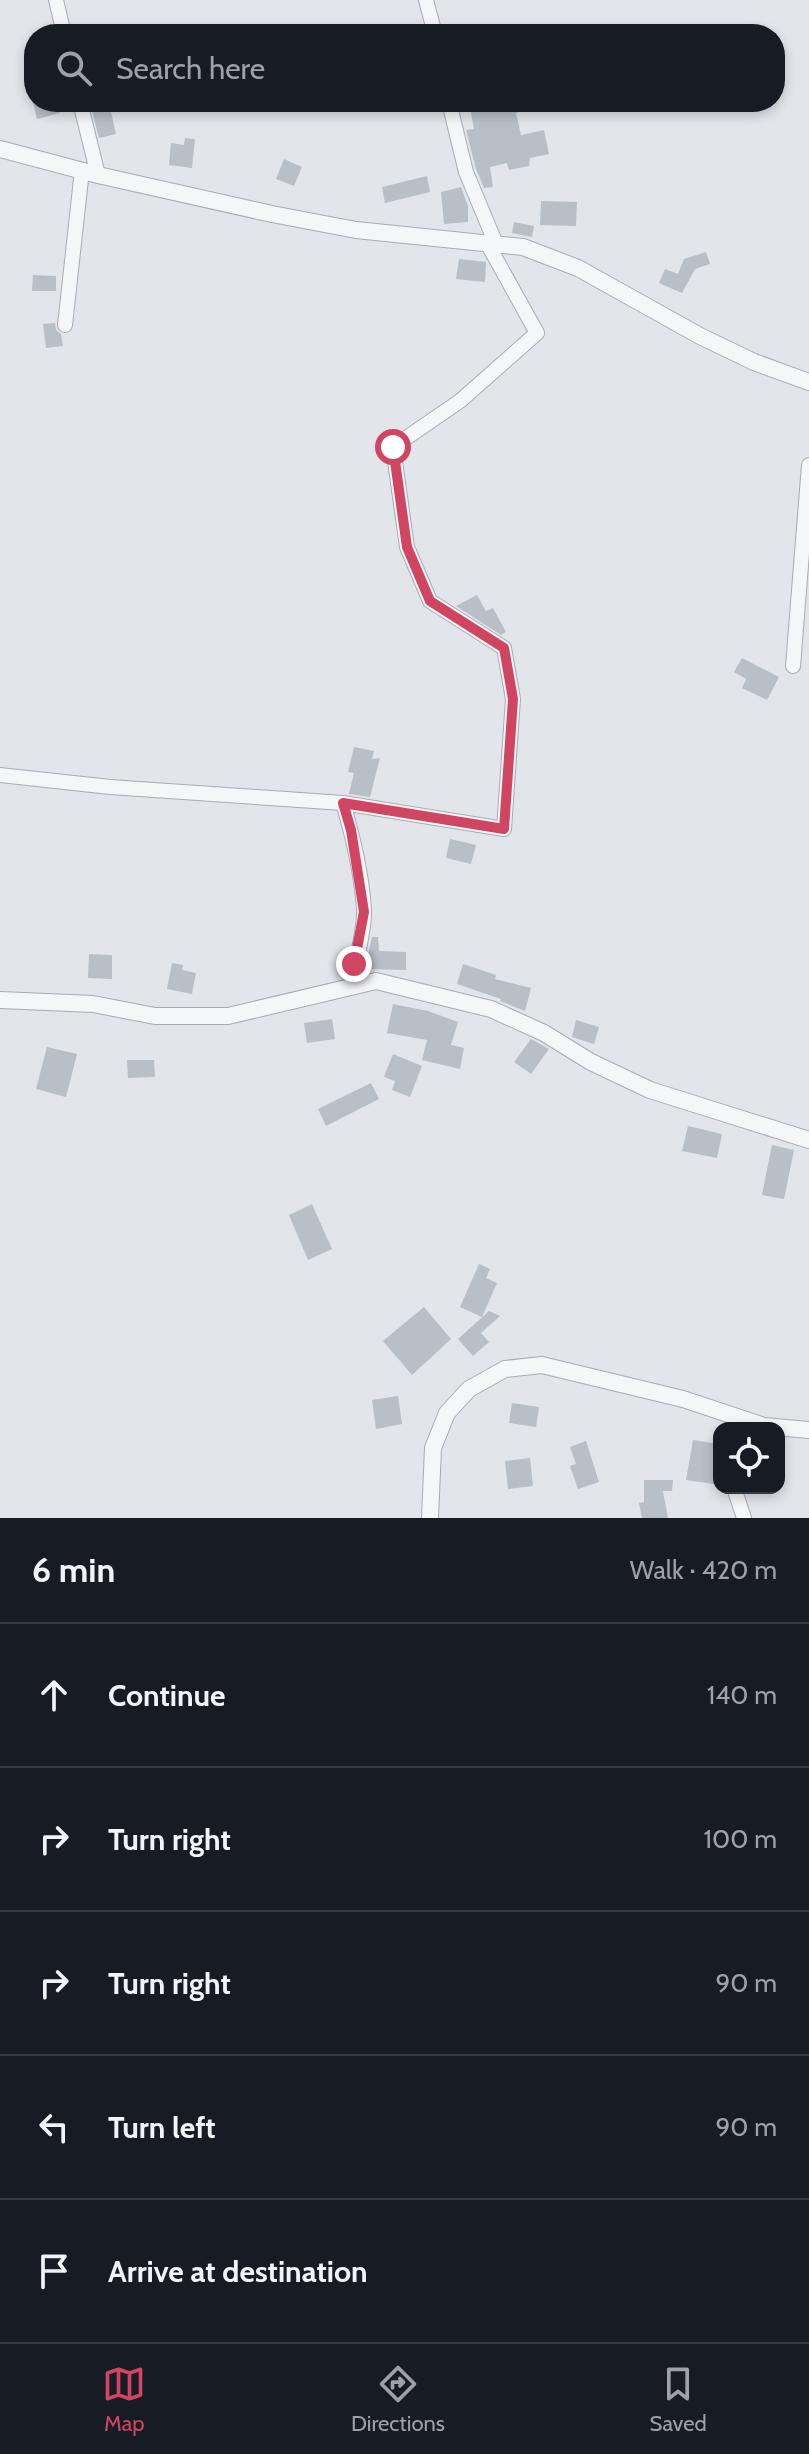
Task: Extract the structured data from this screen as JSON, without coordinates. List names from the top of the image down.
{
  "page": {
    "search": "Search here",
    "heading": ["6 min", "Walk · 420 m"],
    "list": [
      ["Continue", "140 m"],
      ["Turn right", "100 m"],
      ["Turn right", "90 m"],
      ["Turn left", "90 m"],
      "Arrive at destination"
    ],
    "nav": ["Map", "Directions", "Saved"]
  }
}
